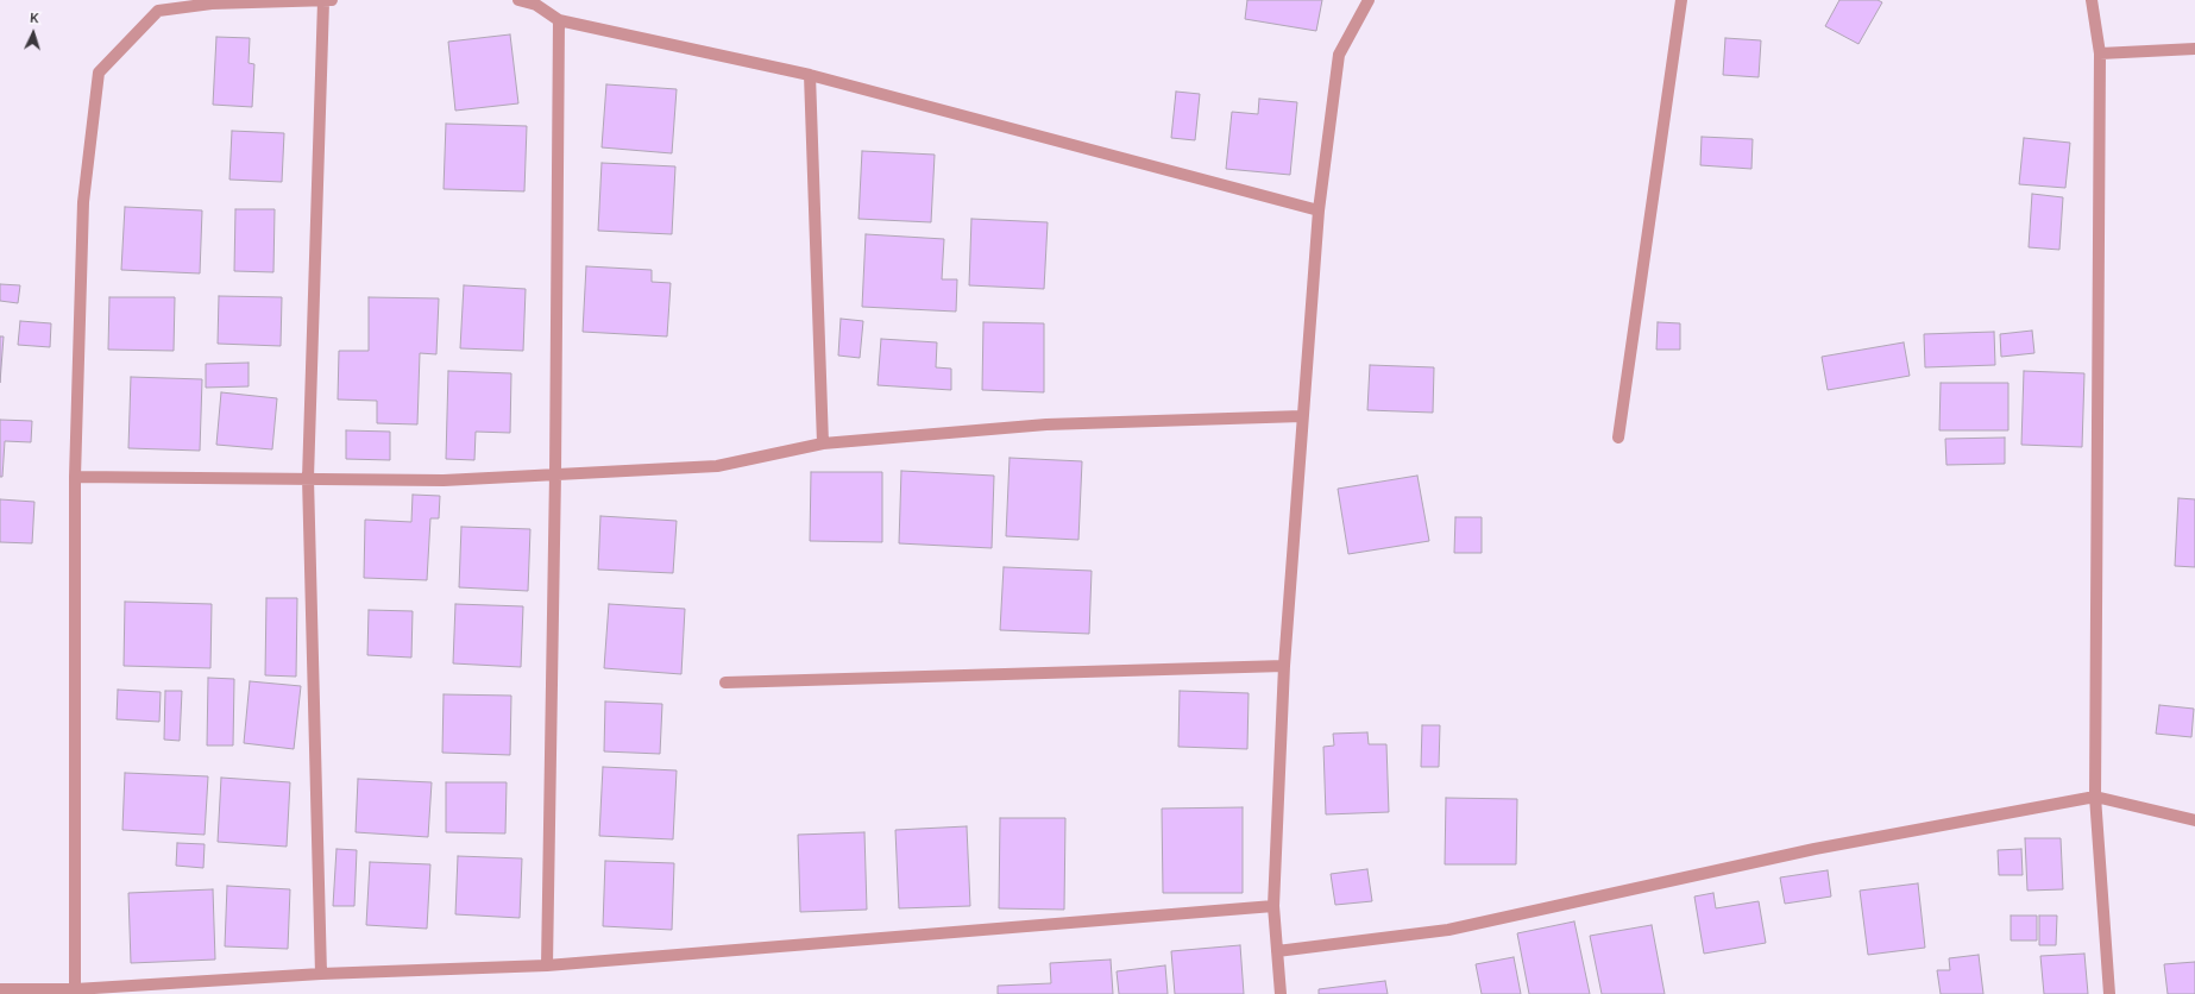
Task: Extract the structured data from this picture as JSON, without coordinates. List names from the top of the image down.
{
  "north": "top"
}
